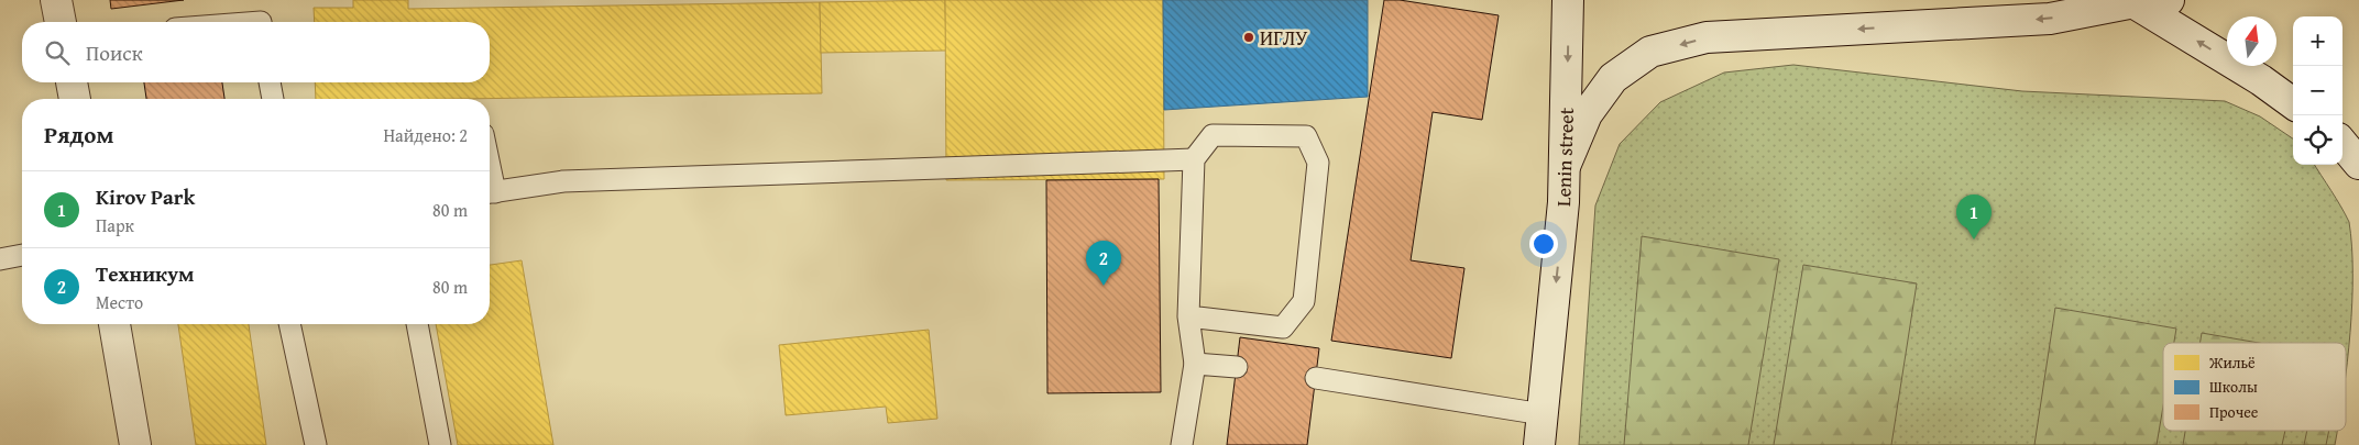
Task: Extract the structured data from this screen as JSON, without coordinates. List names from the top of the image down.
{
  "streets": {
    "main road": ["Lenin street"]
  },
  "one_way": ["Lenin street"],
  "places": ["ИГЛУ"],
  "legend": ["Жильё", "Школы", "Прочее"],
  "north": "top",
  "page": {
    "map_buttons": ["+", "−"],
    "search": "Поиск",
    "heading": ["Рядом", "Найдено: 2"],
    "list": [
      {
        "mark": "1",
        "name": "Kirov Park",
        "note": "Парк",
        "value": "80 m"
      },
      {
        "mark": "2",
        "name": "Техникум",
        "note": "Место",
        "value": "80 m"
      }
    ],
    "pins": ["1", "2"]
  }
}
